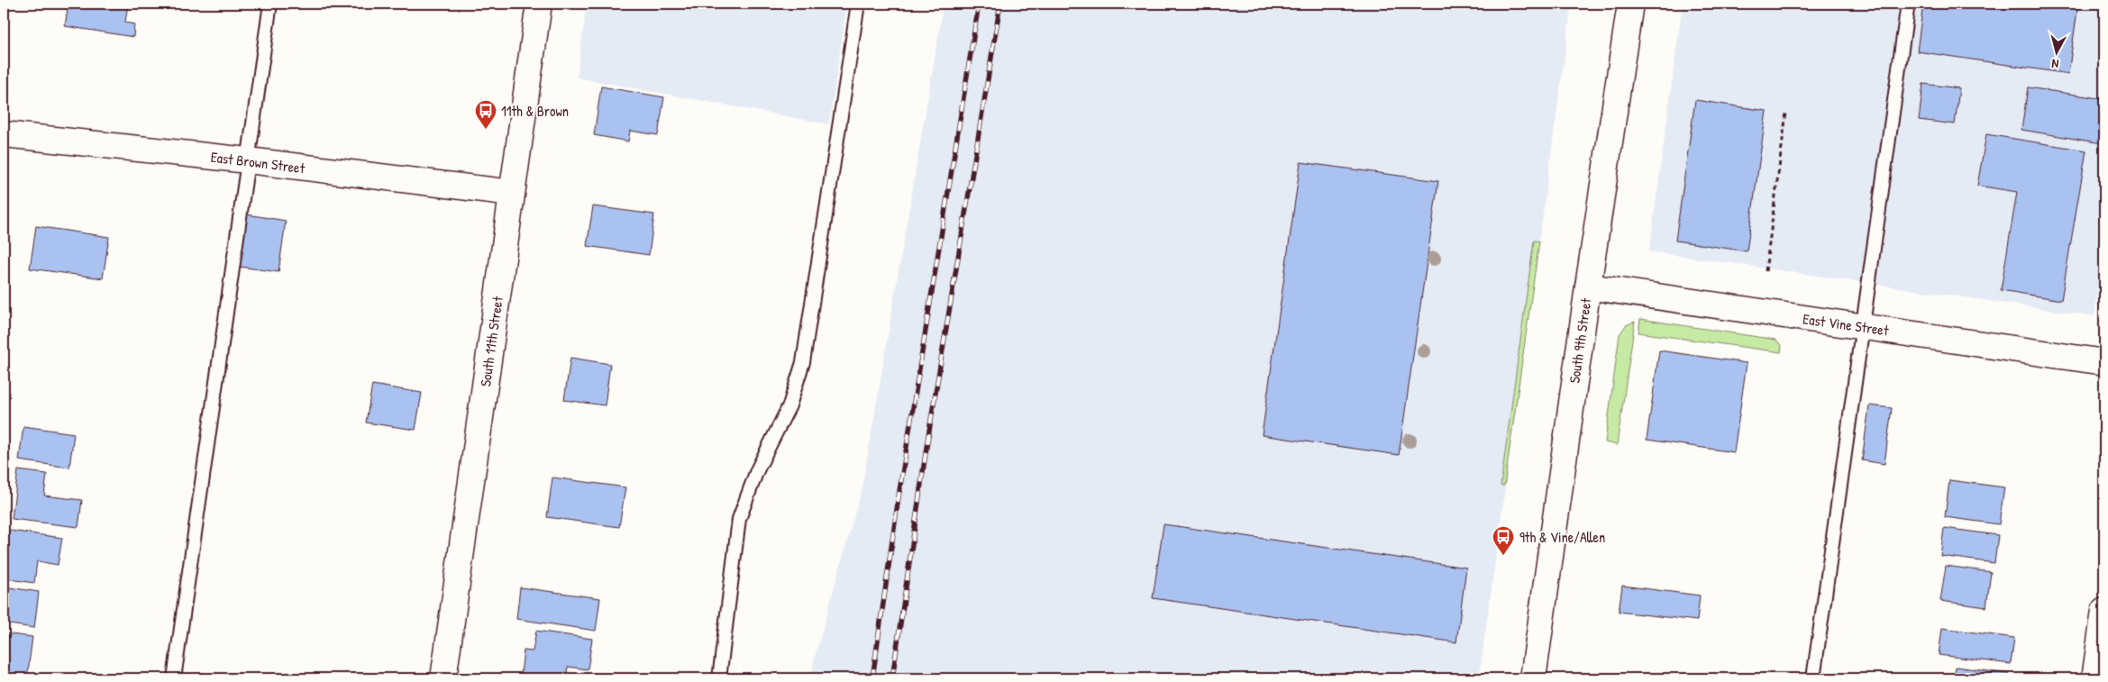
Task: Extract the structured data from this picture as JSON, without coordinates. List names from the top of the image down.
{
  "streets": {
    "street": [
      "East Brown Street",
      "East Vine Street",
      "South 9th Street",
      "South 11th Street"
    ]
  },
  "crossings": [
    ["East Brown Street", "South 11th Street"],
    ["East Vine Street", "South 9th Street"]
  ],
  "places": {
    "bus stop": ["11th & Brown", "9th & Vine/Allen"]
  },
  "north": "bottom"
}
